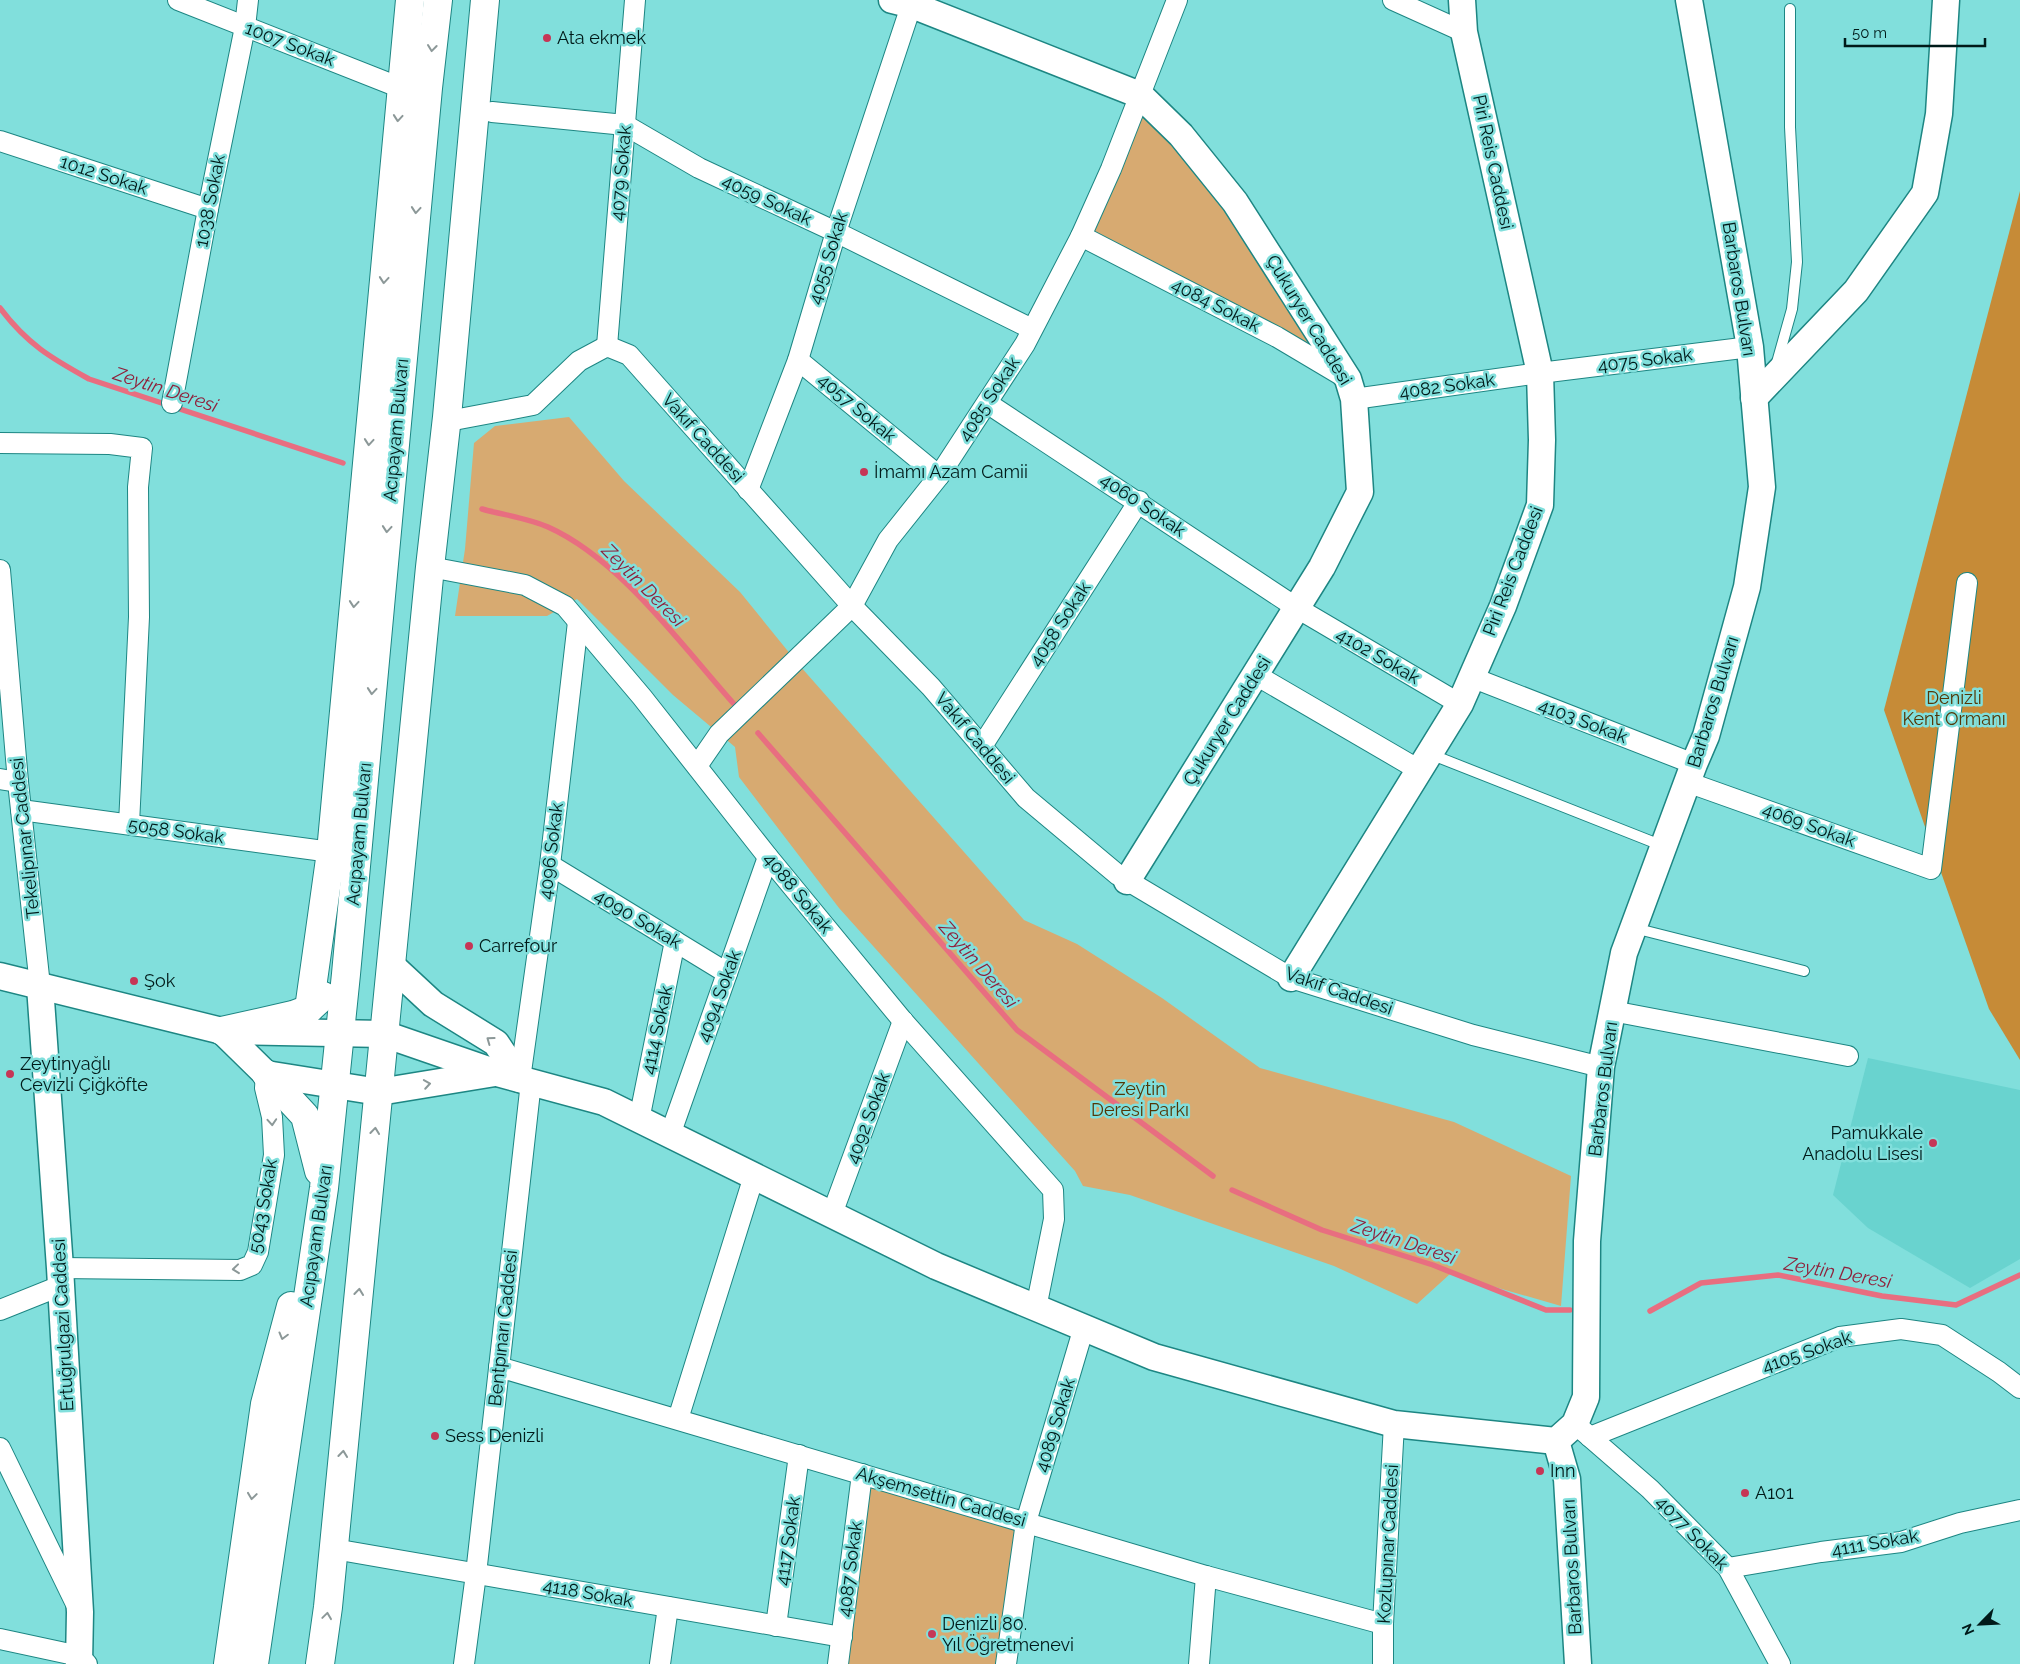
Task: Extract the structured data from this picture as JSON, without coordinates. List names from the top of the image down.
{
  "streets": {
    "main road": ["Acıpayam Bulvarı"],
    "street": [
      "1007 Sokak",
      "Piri Reis Caddesi",
      "4079 Sokak",
      "1012 Sokak",
      "4059 Sokak",
      "1038 Sokak",
      "4055 Sokak",
      "Barbaros Bulvarı",
      "4084 Sokak",
      "Çukuryer Caddesi",
      "4075 Sokak",
      "4082 Sokak",
      "4085 Sokak",
      "4057 Sokak",
      "Vakıf Caddesi",
      "4060 Sokak",
      "4058 Sokak",
      "4102 Sokak",
      "4103 Sokak",
      "4069 Sokak",
      "5058 Sokak",
      "Tekelipınar Caddesi",
      "4096 Sokak",
      "4088 Sokak",
      "4090 Sokak",
      "4094 Sokak",
      "4114 Sokak",
      "4092 Sokak",
      "5043 Sokak",
      "Ertuğrulgazi Caddesi",
      "Bentpınarı Caddesi",
      "4105 Sokak",
      "4089 Sokak",
      "Akşemsettin Caddesi",
      "4077 Sokak",
      "4117 Sokak",
      "4111 Sokak",
      "Kozlupınar Caddesi",
      "4087 Sokak",
      "4118 Sokak"
    ]
  },
  "crossings": [
    ["1007 Sokak", "1038 Sokak"],
    ["Piri Reis Caddesi", "4075 Sokak"],
    ["Piri Reis Caddesi", "4082 Sokak"],
    ["Piri Reis Caddesi", "Vakıf Caddesi"],
    ["Piri Reis Caddesi", "4102 Sokak"],
    ["Piri Reis Caddesi", "4103 Sokak"],
    ["4079 Sokak", "4059 Sokak"],
    ["4079 Sokak", "Vakıf Caddesi"],
    ["1012 Sokak", "1038 Sokak"],
    ["4059 Sokak", "4055 Sokak"],
    ["4059 Sokak", "4085 Sokak"],
    ["4055 Sokak", "Çukuryer Caddesi"],
    ["4055 Sokak", "4057 Sokak"],
    ["4055 Sokak", "Vakıf Caddesi"],
    ["Barbaros Bulvarı", "4075 Sokak"],
    ["Barbaros Bulvarı", "Vakıf Caddesi"],
    ["Barbaros Bulvarı", "4103 Sokak"],
    ["Barbaros Bulvarı", "4069 Sokak"],
    ["Barbaros Bulvarı", "4105 Sokak"],
    ["Barbaros Bulvarı", "4077 Sokak"],
    ["4084 Sokak", "Çukuryer Caddesi"],
    ["4084 Sokak", "4082 Sokak"],
    ["4084 Sokak", "4085 Sokak"],
    ["Çukuryer Caddesi", "4082 Sokak"],
    ["Çukuryer Caddesi", "4085 Sokak"],
    ["Çukuryer Caddesi", "Vakıf Caddesi"],
    ["Çukuryer Caddesi", "4060 Sokak"],
    ["Çukuryer Caddesi", "4102 Sokak"],
    ["4075 Sokak", "4082 Sokak"],
    ["4085 Sokak", "4057 Sokak"],
    ["4085 Sokak", "Vakıf Caddesi"],
    ["4085 Sokak", "4060 Sokak"],
    ["4085 Sokak", "4088 Sokak"],
    ["Vakıf Caddesi", "4058 Sokak"],
    ["4060 Sokak", "4058 Sokak"],
    ["4060 Sokak", "4102 Sokak"],
    ["4103 Sokak", "4069 Sokak"],
    ["5058 Sokak", "Tekelipınar Caddesi"],
    ["Tekelipınar Caddesi", "Ertuğrulgazi Caddesi"],
    ["4096 Sokak", "4088 Sokak"],
    ["4096 Sokak", "4090 Sokak"],
    ["4096 Sokak", "Bentpınarı Caddesi"],
    ["4088 Sokak", "4094 Sokak"],
    ["4088 Sokak", "4092 Sokak"],
    ["4090 Sokak", "4094 Sokak"],
    ["4090 Sokak", "4114 Sokak"],
    ["5043 Sokak", "Ertuğrulgazi Caddesi"],
    ["Bentpınarı Caddesi", "Akşemsettin Caddesi"],
    ["Bentpınarı Caddesi", "4118 Sokak"],
    ["4105 Sokak", "4077 Sokak"],
    ["4089 Sokak", "Akşemsettin Caddesi"],
    ["Akşemsettin Caddesi", "4117 Sokak"],
    ["Akşemsettin Caddesi", "Kozlupınar Caddesi"],
    ["Akşemsettin Caddesi", "4087 Sokak"],
    ["4077 Sokak", "4111 Sokak"],
    ["4117 Sokak", "4118 Sokak"],
    ["4087 Sokak", "4118 Sokak"]
  ],
  "water": ["Zeytin Deresi"],
  "parks": ["Denizli Kent Ormanı", "Zeytin Deresi Parkı"],
  "places": [
    "Ata ekmek",
    "İmamı Azam Camii",
    "Carrefour",
    "Şok",
    "Zeytinyağlı Cevizli Çiğköfte",
    "Pamukkale Anadolu Lisesi",
    "Sess Denizli",
    "Inn",
    "A101",
    "Denizli 80. Yıl Öğretmenevi"
  ],
  "scale_bar": "50 m",
  "north": "bottom left"
}
